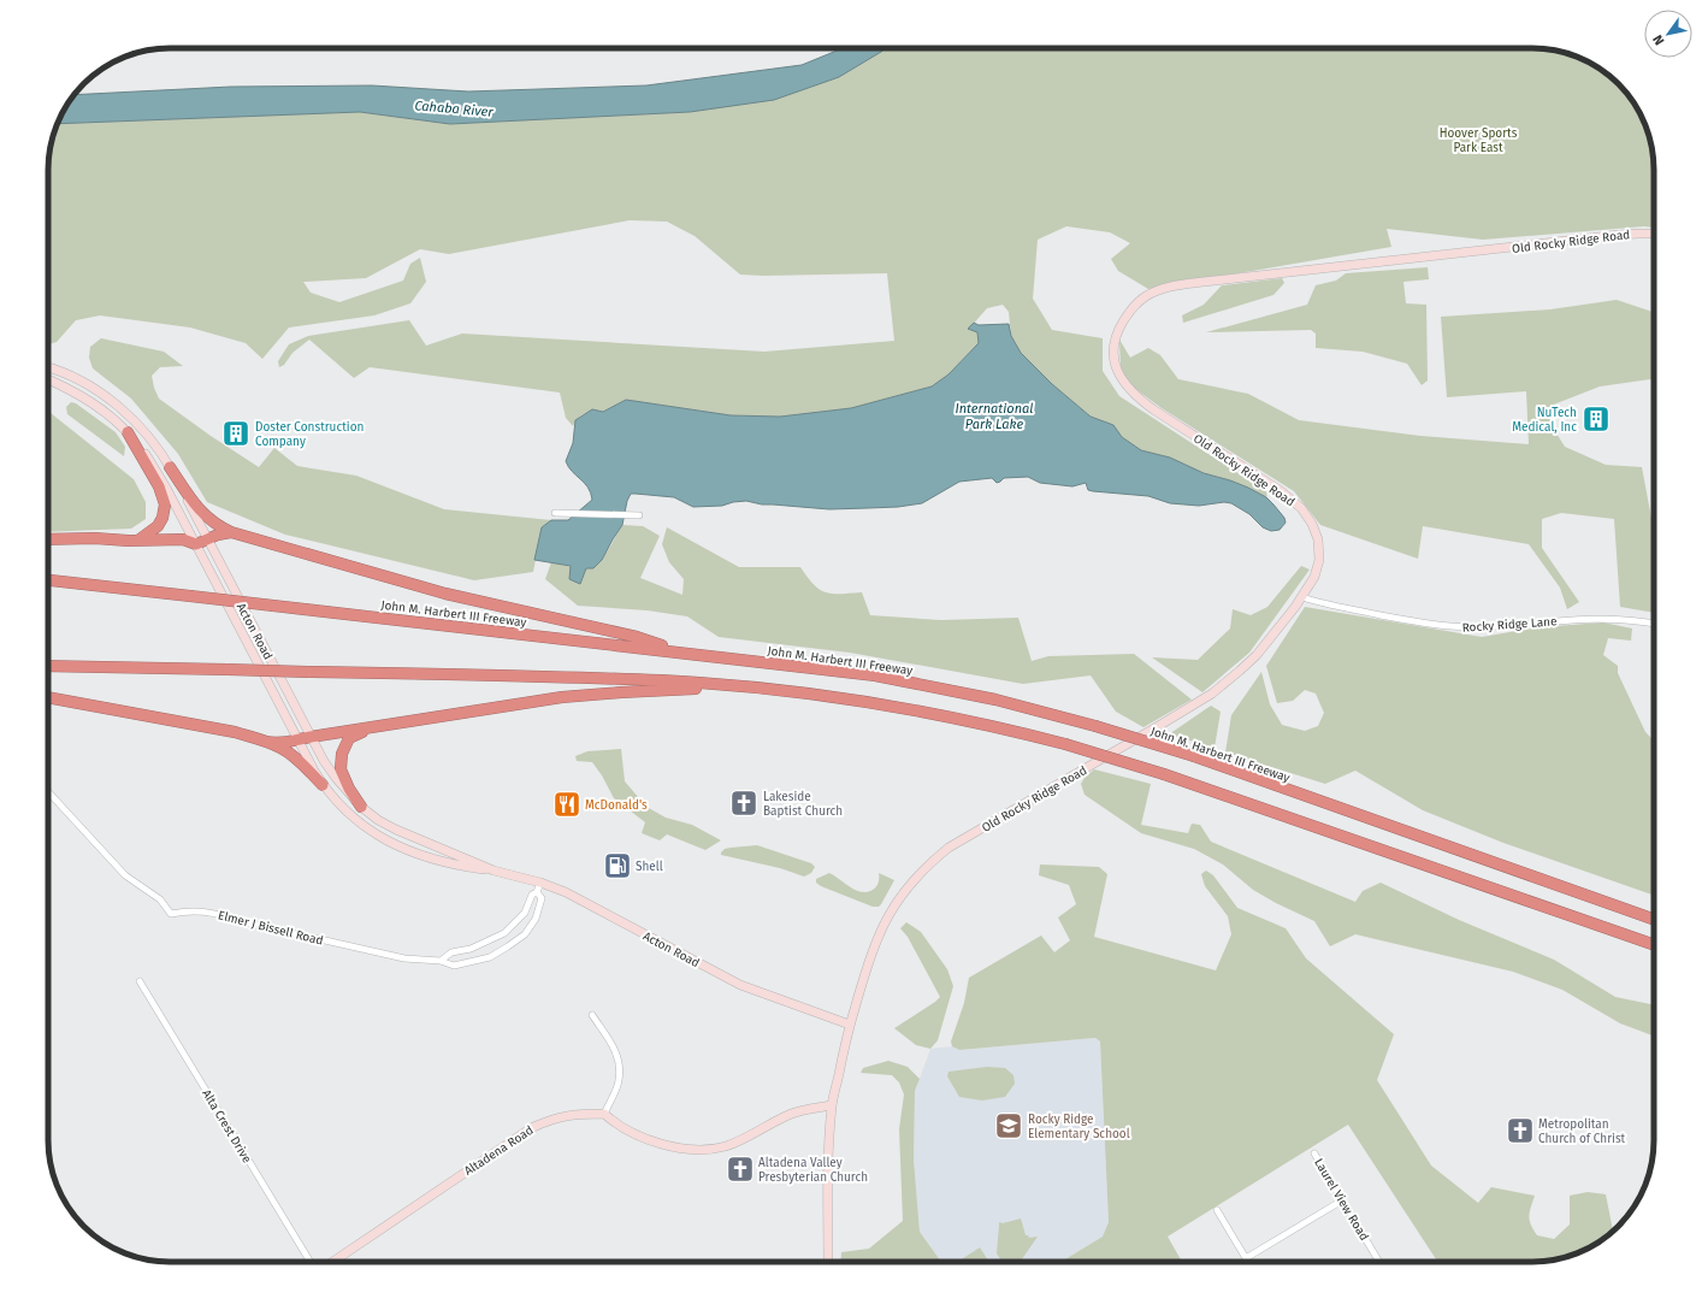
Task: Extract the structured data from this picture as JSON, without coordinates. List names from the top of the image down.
{
  "streets": {
    "highway": ["John M. Harbert III Freeway"],
    "street": [
      "Old Rocky Ridge Road",
      "Rocky Ridge Lane",
      "Acton Road",
      "Elmer J Bissell Road",
      "Alta Crest Drive",
      "Altadena Road",
      "Laurel View Road"
    ]
  },
  "crossings": [
    ["Old Rocky Ridge Road", "Rocky Ridge Lane"],
    ["Old Rocky Ridge Road", "Acton Road"],
    ["Acton Road", "Elmer J Bissell Road"]
  ],
  "water": ["Cahaba River", "International Park Lake"],
  "parks": ["Hoover Sports Park East"],
  "places": {
    "building": ["NuTech Medical, Inc", "Doster Construction Company"],
    "church": ["Lakeside Baptist Church", "Metropolitan Church of Christ", "Altadena Valley Presbyterian Church"],
    "restaurant": ["McDonald's"],
    "fuel station": ["Shell"],
    "school or university": ["Rocky Ridge Elementary School"]
  },
  "north": "bottom left"
}
